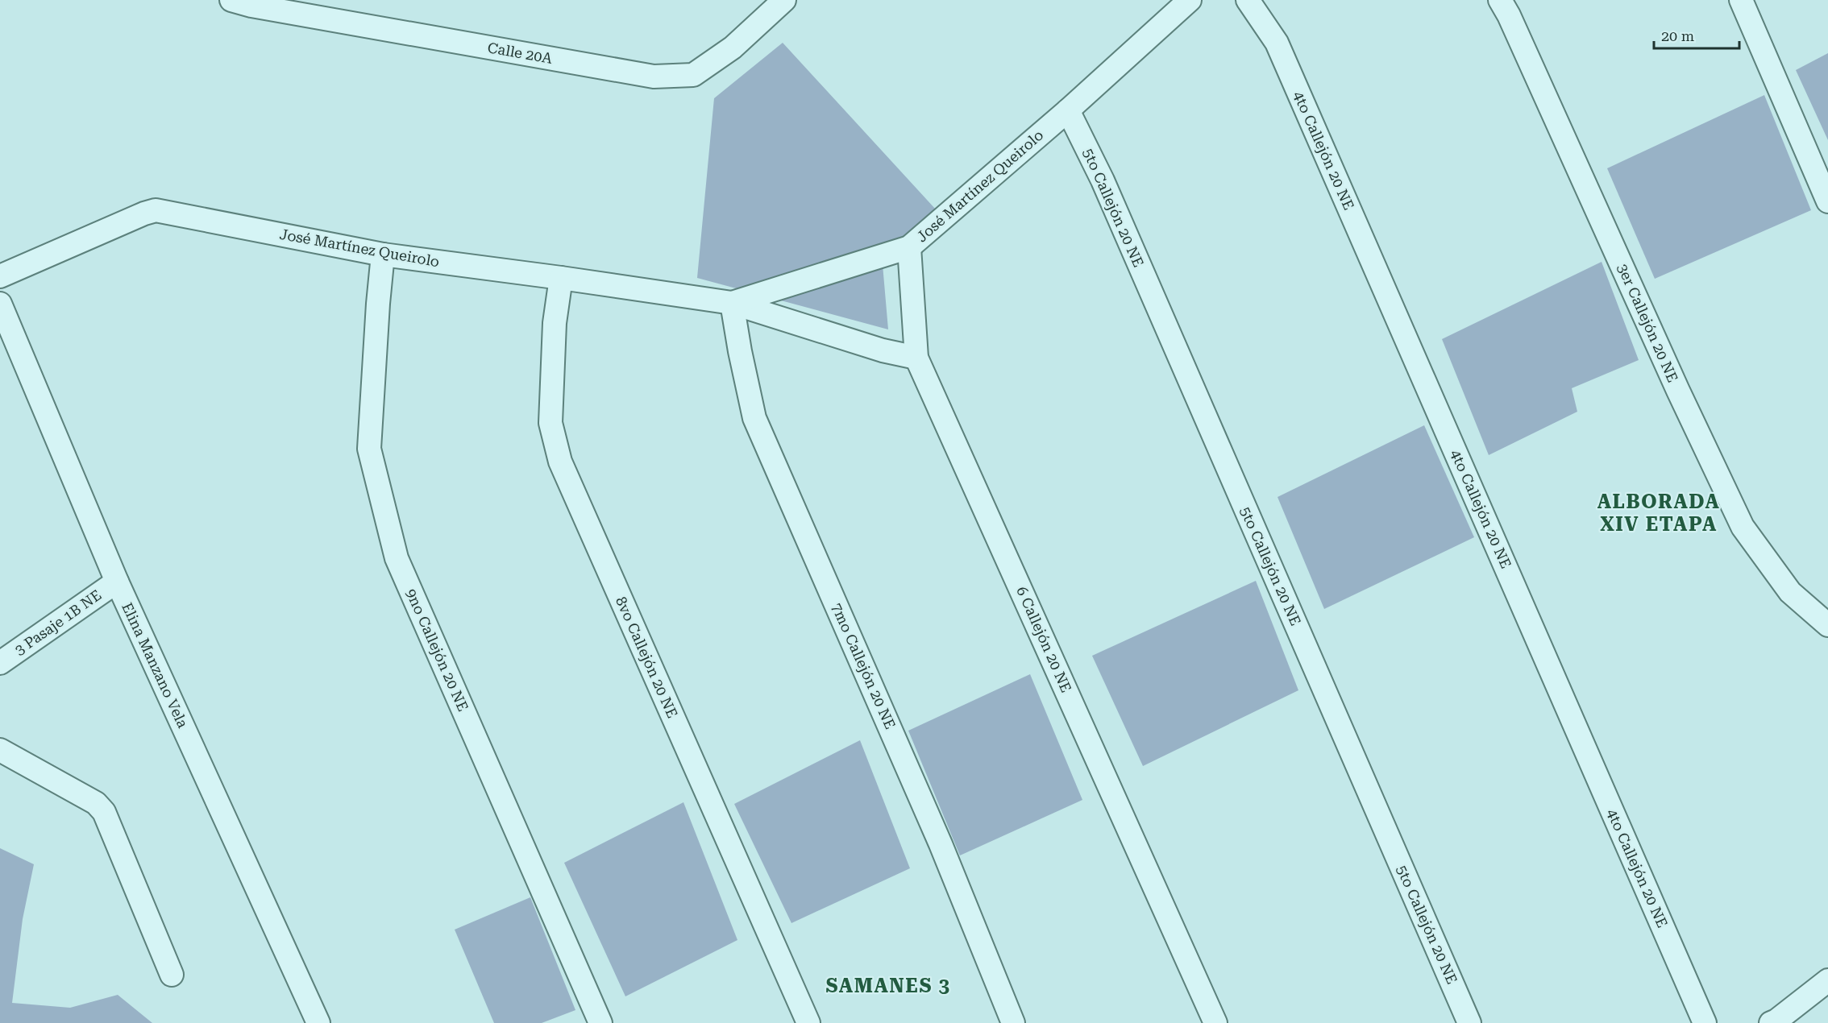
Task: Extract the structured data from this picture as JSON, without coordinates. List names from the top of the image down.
{
  "streets": {
    "street": [
      "Calle 20A",
      "4to Callejón 20 NE",
      "José Martínez Queirolo",
      "5to Callejón 20 NE",
      "3er Callejón 20 NE",
      "3 Pasaje 1B NE",
      "6 Callejón 20 NE",
      "9no Callejón 20 NE",
      "8vo Callejón 20 NE",
      "Elina Manzano Vela",
      "7mo Callejón 20 NE"
    ]
  },
  "crossings": [
    ["José Martínez Queirolo", "5to Callejón 20 NE"],
    ["José Martínez Queirolo", "6 Callejón 20 NE"],
    ["José Martínez Queirolo", "9no Callejón 20 NE"],
    ["José Martínez Queirolo", "8vo Callejón 20 NE"],
    ["José Martínez Queirolo", "7mo Callejón 20 NE"],
    ["3 Pasaje 1B NE", "Elina Manzano Vela"]
  ],
  "districts": ["ALBORADA XIV ETAPA", "SAMANES 3"],
  "scale_bar": "20 m"
}
